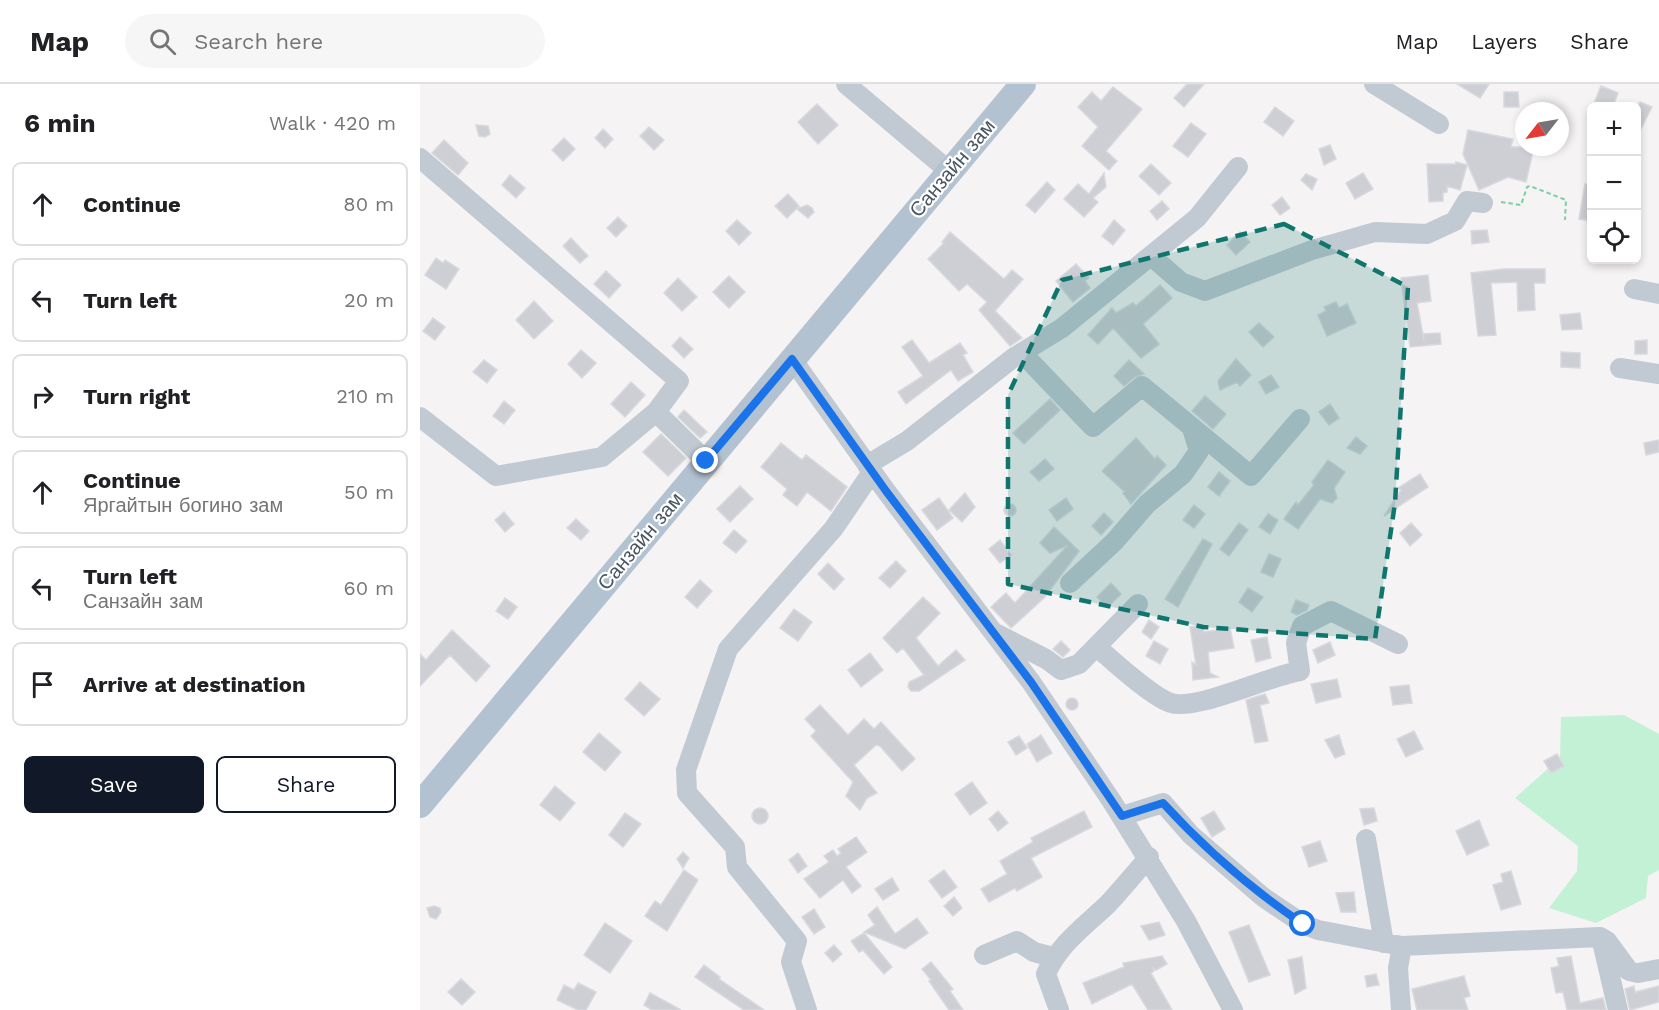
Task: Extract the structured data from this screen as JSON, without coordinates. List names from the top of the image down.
{
  "streets": {
    "main road": ["Санзайн зам"]
  },
  "north": "bottom left",
  "page": {
    "header": "Map",
    "search": "Search here",
    "nav": ["Map", "Layers", "Share"],
    "heading": ["6 min", "Walk · 420 m"],
    "map_buttons": ["+", "−"],
    "list": [
      ["Continue", "80 m"],
      ["Turn left", "20 m"],
      ["Turn right", "210 m"],
      ["Continue", "Яргайтын богино зам", "50 m"],
      ["Turn left", "Санзайн зам", "60 m"],
      "Arrive at destination"
    ],
    "buttons": ["Save", "Share"]
  }
}
